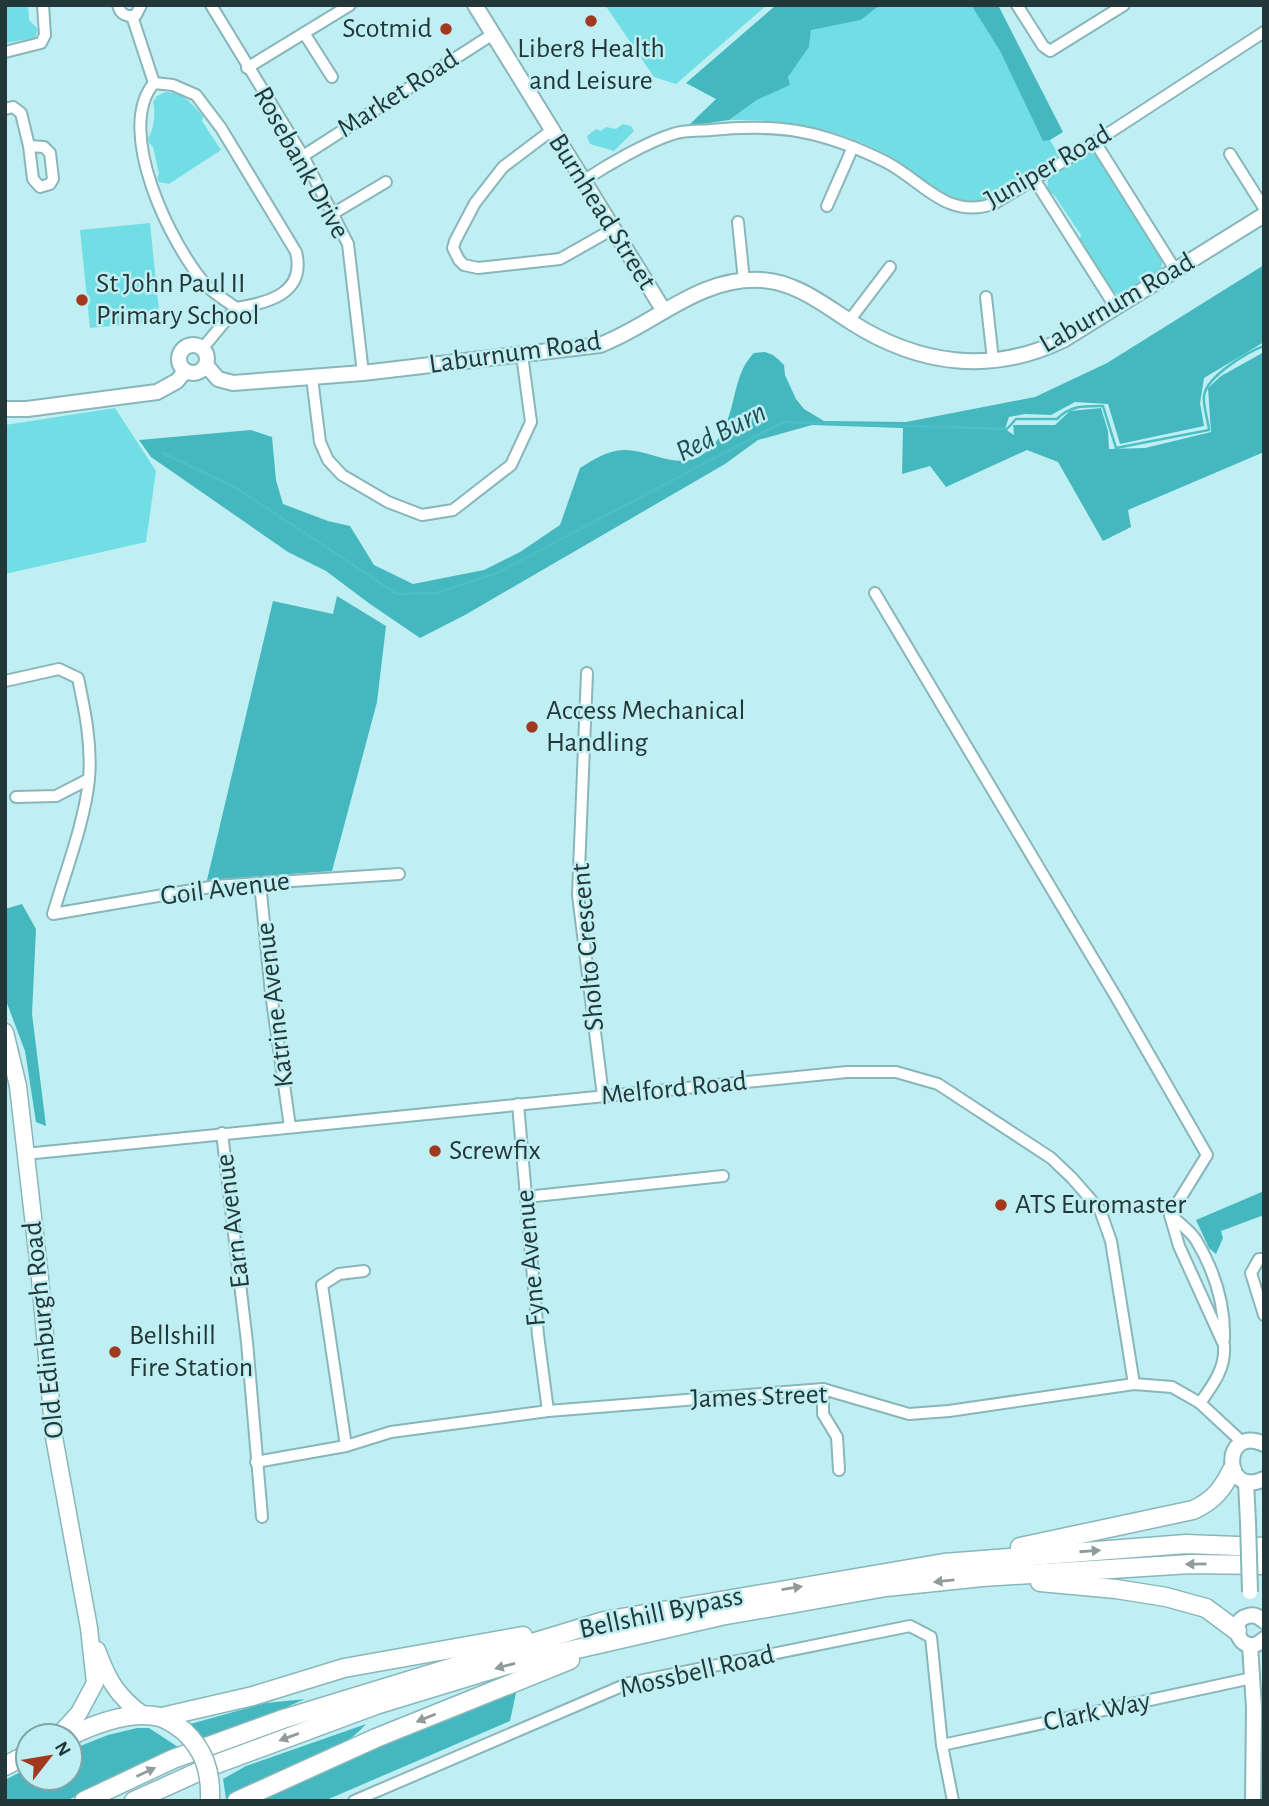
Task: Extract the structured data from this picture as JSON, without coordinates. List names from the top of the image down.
{
  "streets": {
    "main road": ["Old Edinburgh Road", "Bellshill Bypass"],
    "street": [
      "Market Road",
      "Rosebank Drive",
      "Juniper Road",
      "Burnhead Street",
      "Laburnum Road",
      "Goil Avenue",
      "Sholto Crescent",
      "Katrine Avenue",
      "Melford Road",
      "Earn Avenue",
      "Fyne Avenue",
      "James Street",
      "Mossbell Road",
      "Clark Way"
    ]
  },
  "crossings": [
    ["Market Road", "Rosebank Drive"],
    ["Market Road", "Burnhead Street"],
    ["Rosebank Drive", "Laburnum Road"],
    ["Juniper Road", "Burnhead Street"],
    ["Burnhead Street", "Laburnum Road"],
    ["Goil Avenue", "Katrine Avenue"],
    ["Sholto Crescent", "Melford Road"],
    ["Katrine Avenue", "Melford Road"],
    ["Melford Road", "Earn Avenue"],
    ["Melford Road", "Fyne Avenue"],
    ["Melford Road", "Old Edinburgh Road"],
    ["Melford Road", "James Street"],
    ["Earn Avenue", "James Street"],
    ["Fyne Avenue", "James Street"],
    ["Mossbell Road", "Clark Way"]
  ],
  "water": ["Red Burn"],
  "places": [
    "Liber8 Health and Leisure",
    "Scotmid",
    "St John Paul II Primary School",
    "Access Mechanical Handling",
    "Screwfix",
    "ATS Euromaster",
    "Bellshill Fire Station"
  ],
  "north": "top right"
}
